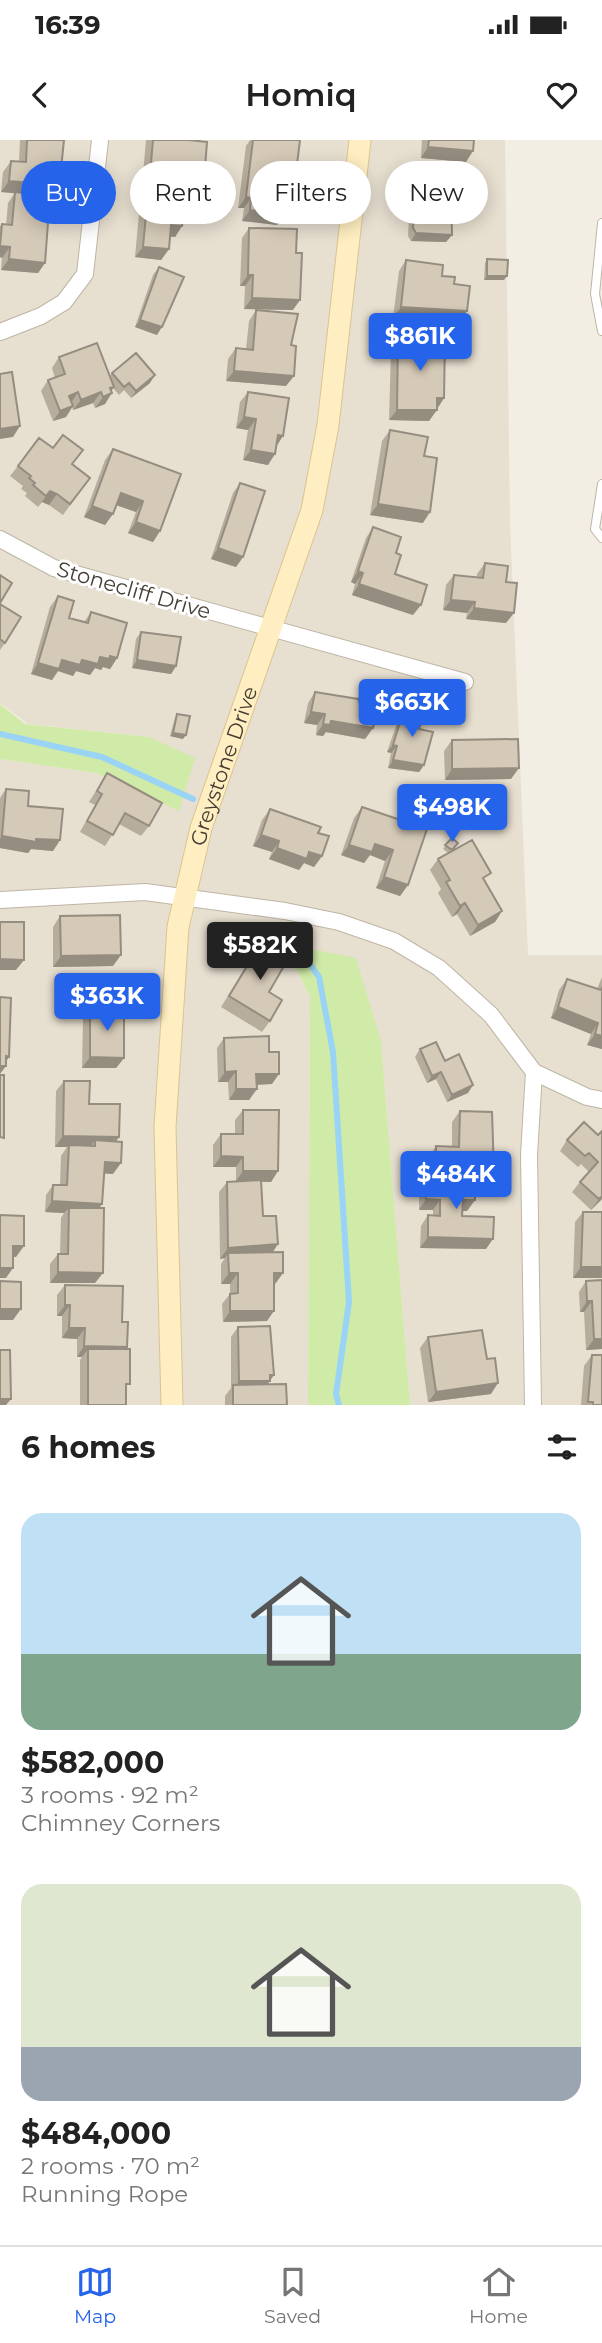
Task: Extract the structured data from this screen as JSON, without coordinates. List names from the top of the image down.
{
  "streets": {
    "street": ["Stonecliff Drive", "Greystone Drive"]
  },
  "crossings": [
    ["Stonecliff Drive", "Greystone Drive"]
  ],
  "page": {
    "status": "16:39",
    "header": "Homiq",
    "chip": [
      "Buy",
      "Rent",
      "Filters",
      "New"
    ],
    "price": [
      "$861K",
      "$663K",
      "$498K",
      "$582K",
      "$363K",
      "$484K"
    ],
    "heading": "6 homes",
    "list": [
      {
        "name": "$582,000",
        "note": "3 rooms · 92 m² · Chimney Corners"
      },
      {
        "name": "$484,000",
        "note": "2 rooms · 70 m² · Running Rope"
      }
    ],
    "tabs": ["Map", "Saved", "Home"]
  }
}
